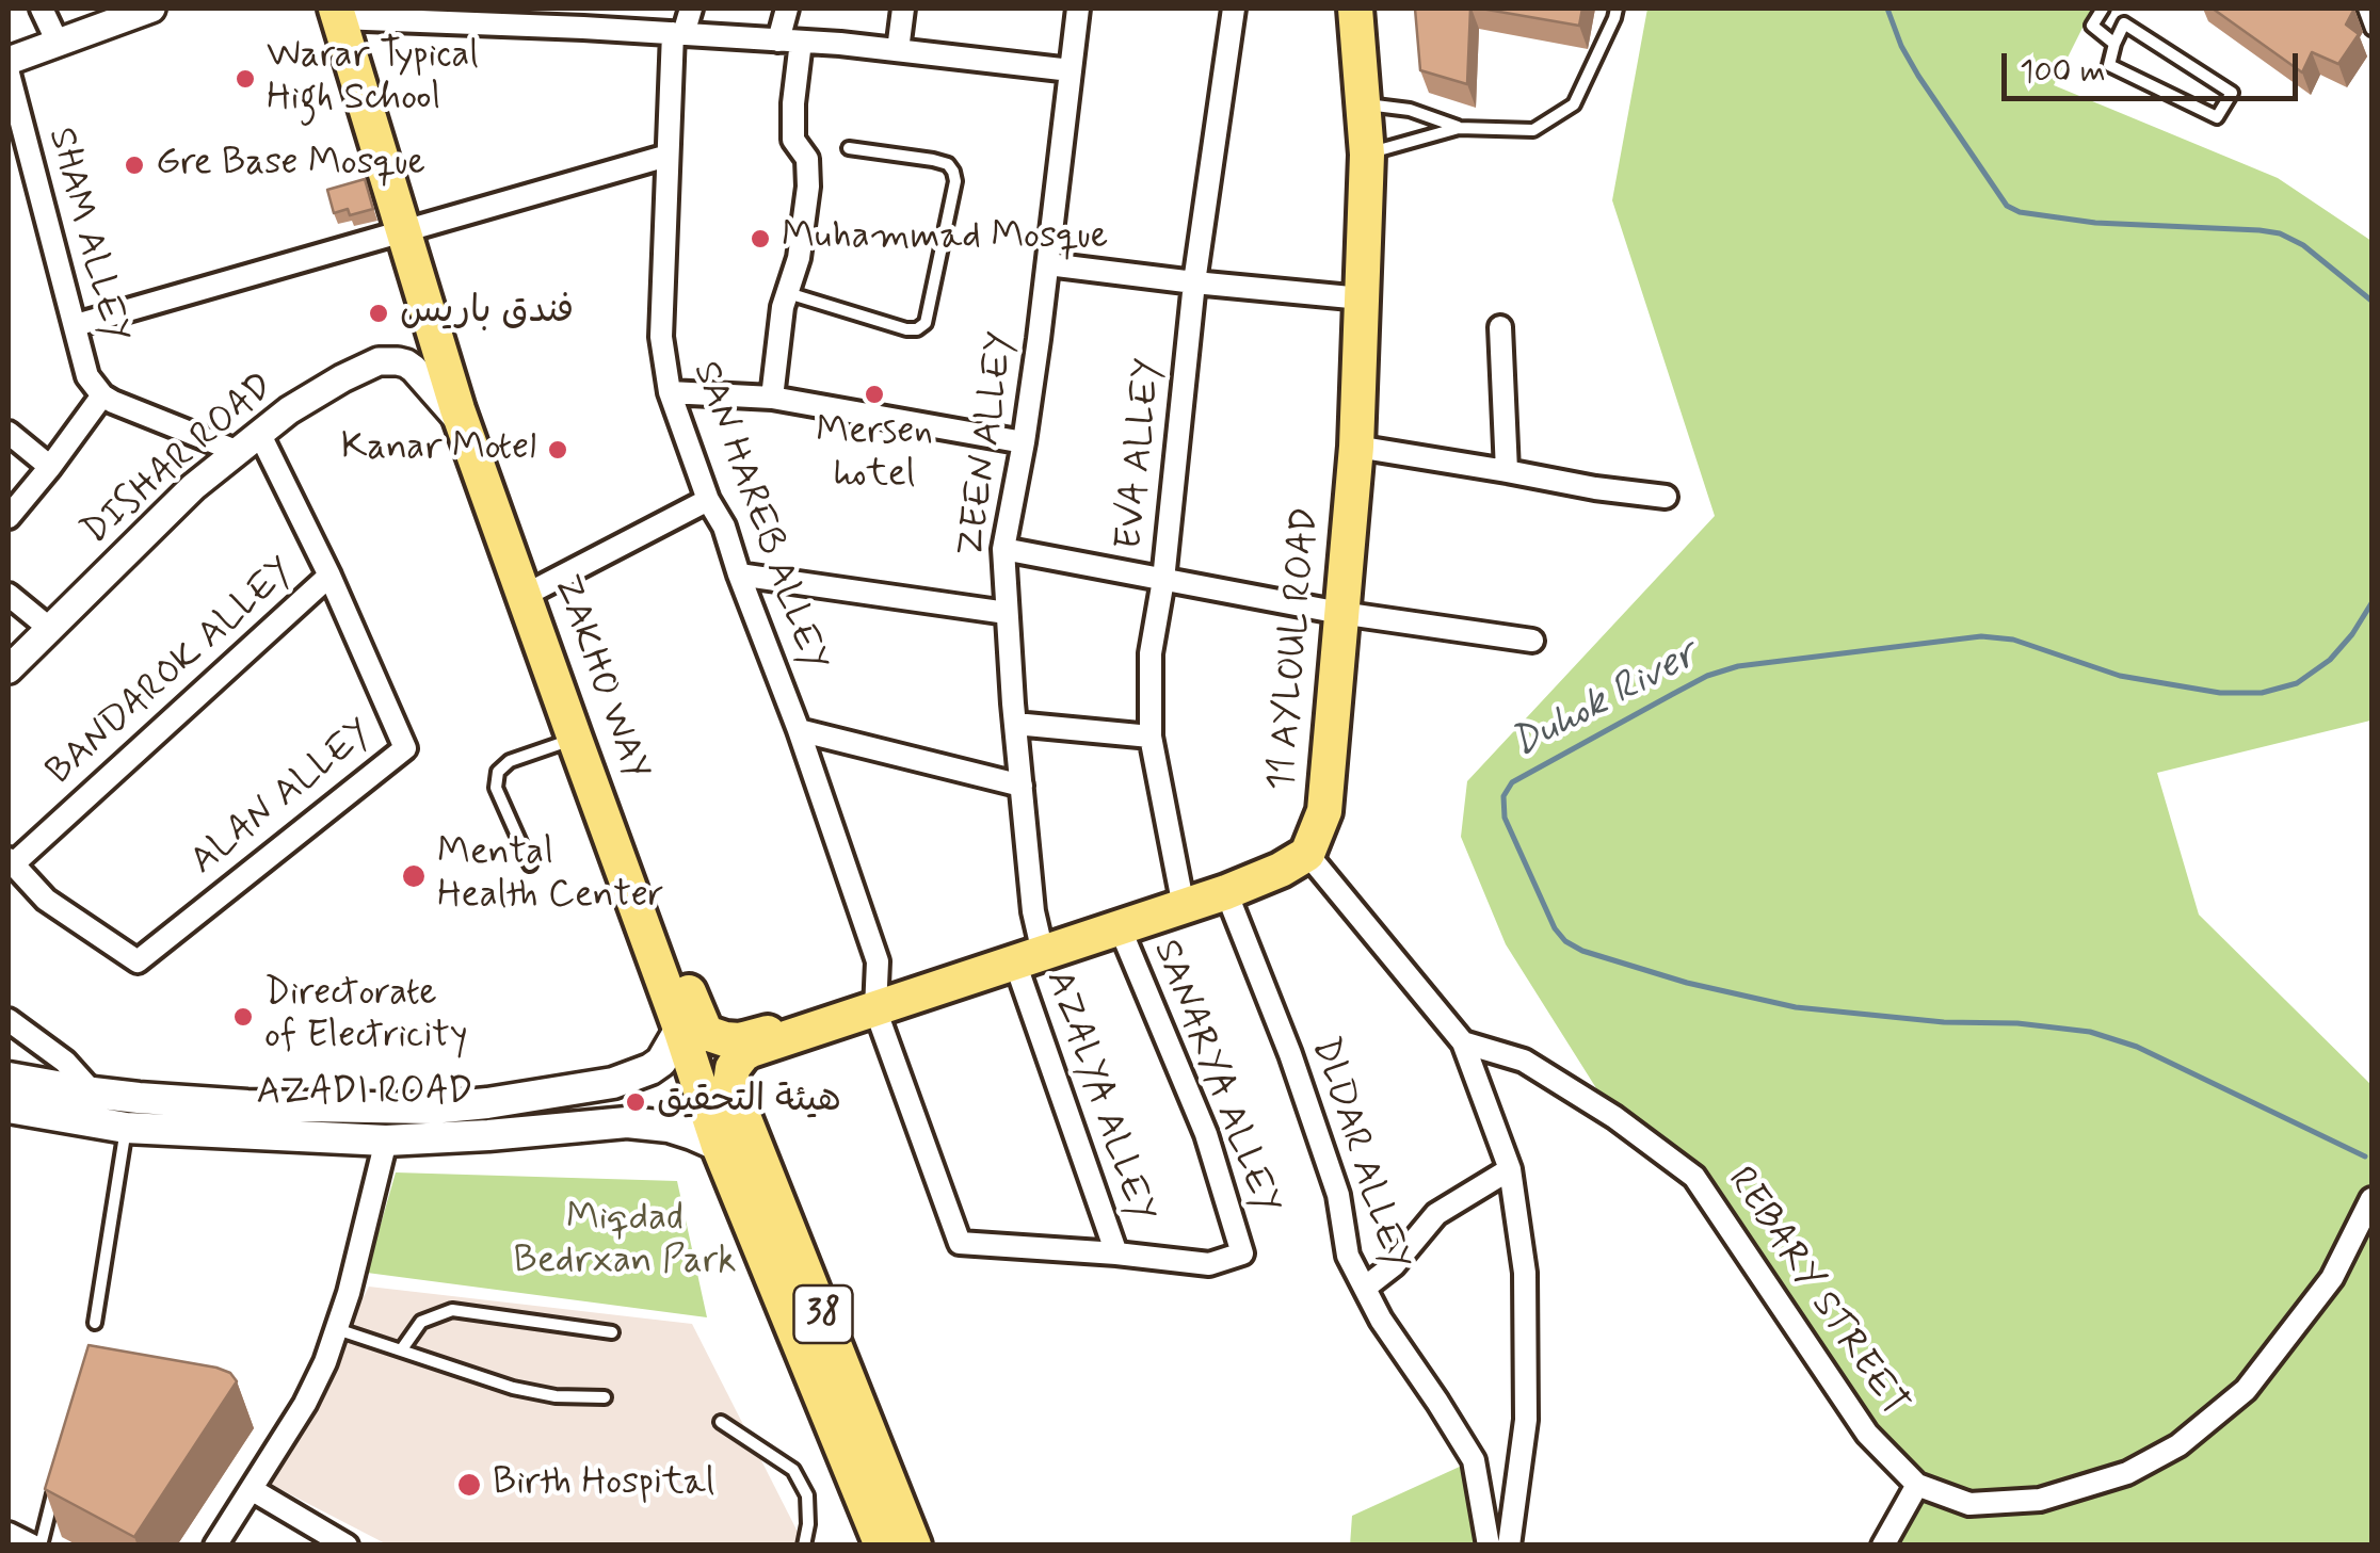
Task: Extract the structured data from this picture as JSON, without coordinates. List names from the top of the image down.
{
  "streets": {
    "highway": ["11 AYLOUL ROAD", "ZAKHO WAY", "38"],
    "main road": ["AZADI ROAD"],
    "street": [
      "SHAM ALLEY",
      "ZEEN ALLEY",
      "EVA ALLEY",
      "DISHAR ROAD",
      "SAN HAREB ALLEY",
      "BANDAROK ALLEY",
      "ALAN ALLEY",
      "SANARYA ALLEY",
      "AZALYA ALLEY",
      "DLDAR ALLEY",
      "REBARY STREET"
    ]
  },
  "crossings": [
    ["SHAM ALLEY", "DISHAR ROAD"],
    ["ZEEN ALLEY", "AZALYA ALLEY"],
    ["DISHAR ROAD", "ZAKHO WAY"],
    ["DISHAR ROAD", "ALAN ALLEY"],
    ["BANDAROK ALLEY", "ALAN ALLEY"],
    ["ZAKHO WAY", "AZADI ROAD"],
    ["SANARYA ALLEY", "AZALYA ALLEY"]
  ],
  "water": ["Duhok River"],
  "parks": ["Miqdad Bedrxan Park"],
  "places": [
    "Warar Typical High School",
    "Gre Base Mosque",
    "Muhammad Mosque",
    "فندق باريس",
    "Mersen hotel",
    "Kanar Motel",
    "Mental Health Center",
    "Directorate of Electricity",
    "هيئة التحقيق",
    "Birth Hospital"
  ],
  "scale_bar": "100 m"
}
